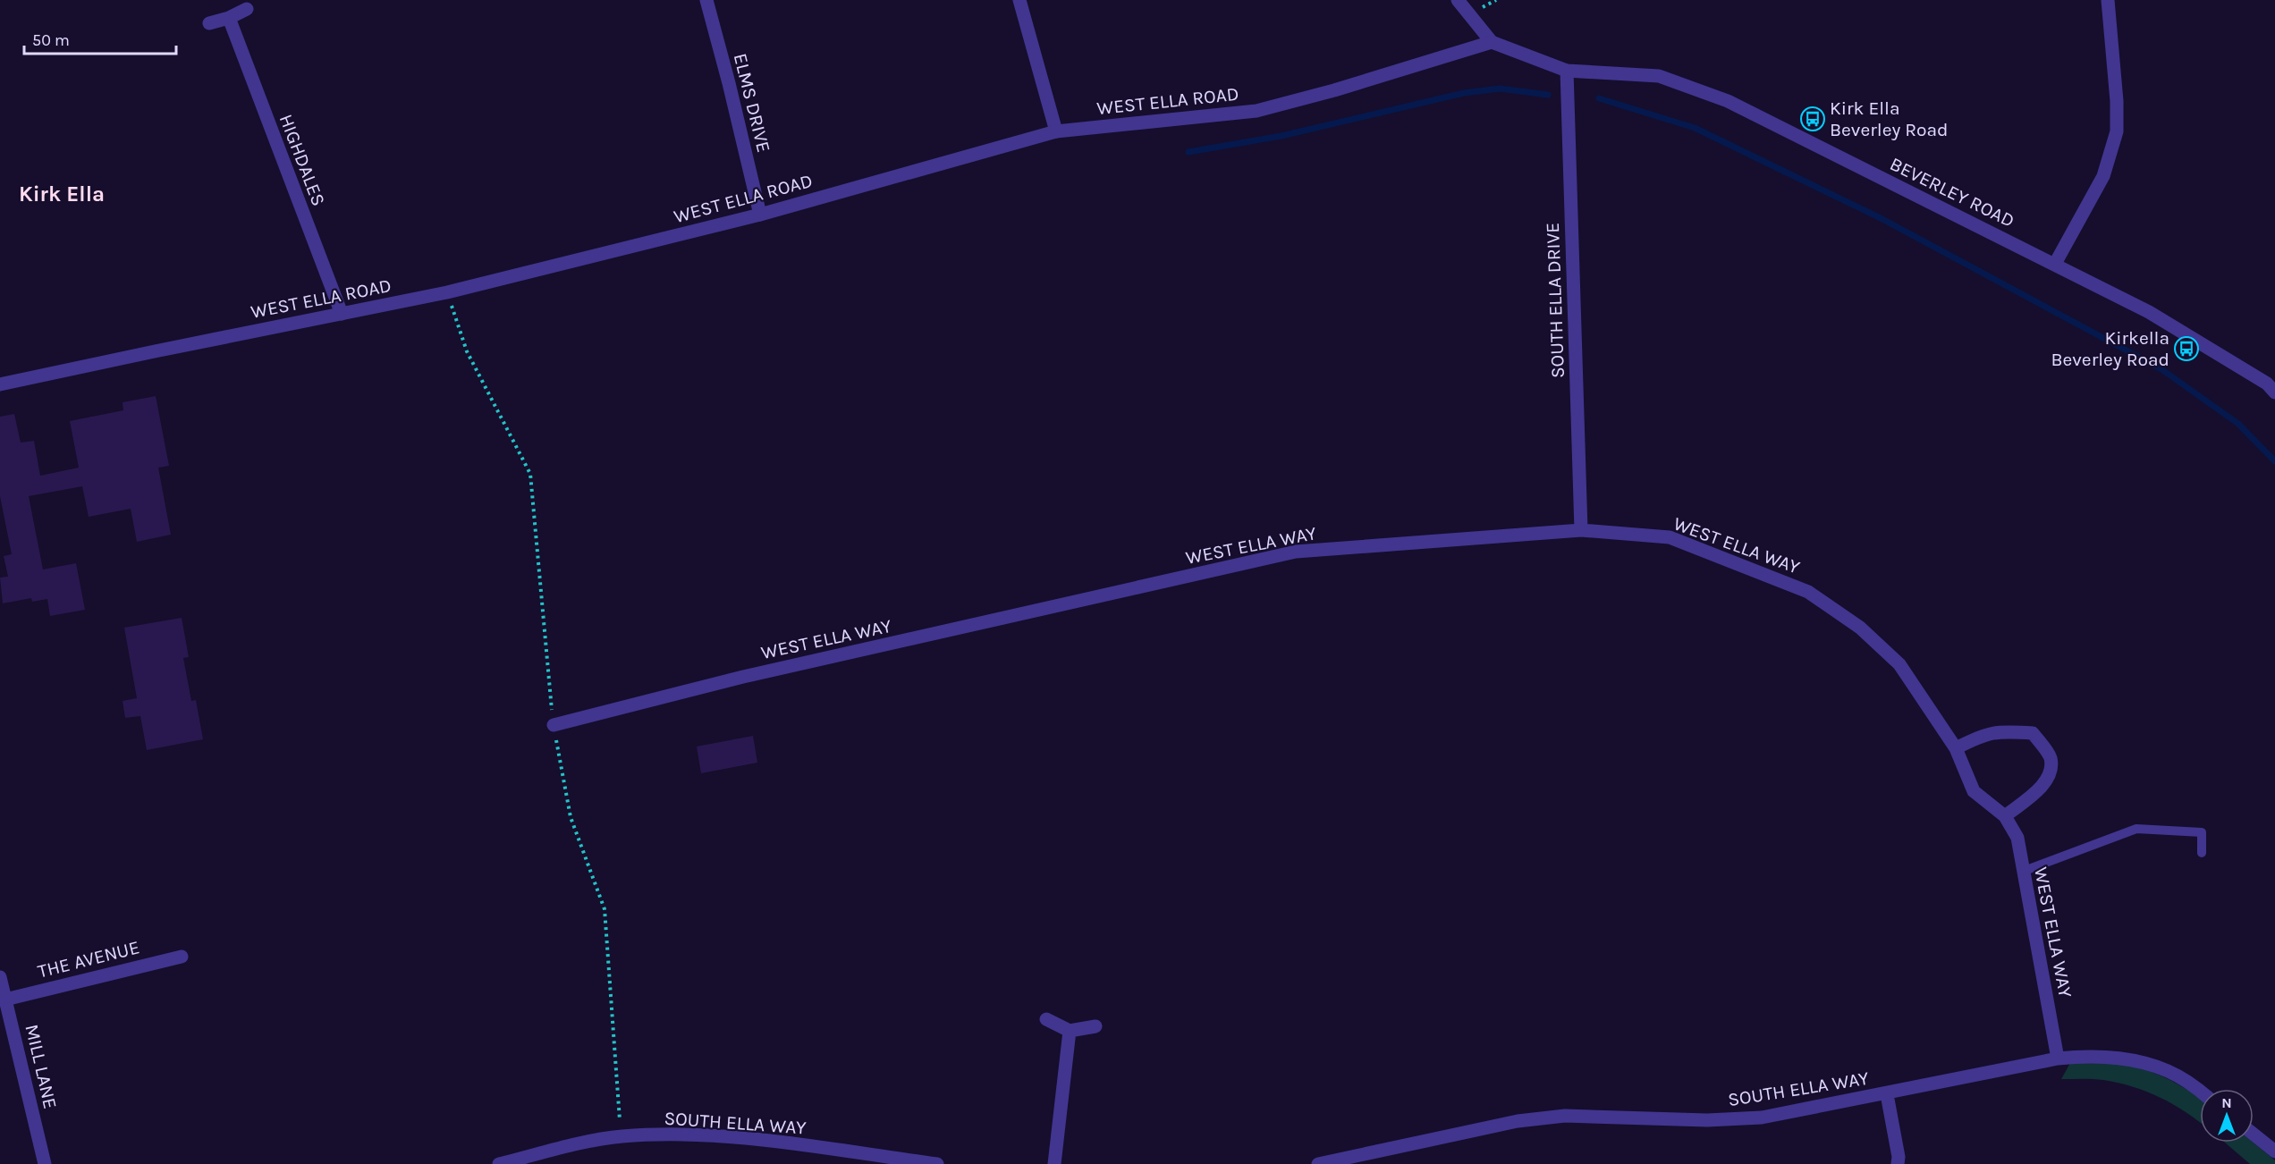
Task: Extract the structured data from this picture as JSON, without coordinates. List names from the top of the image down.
{
  "streets": {
    "street": [
      "WEST ELLA ROAD",
      "ELMS DRIVE",
      "HIGHDALES",
      "BEVERLEY ROAD",
      "SOUTH ELLA DRIVE",
      "WEST ELLA WAY",
      "THE AVENUE",
      "MILL LANE",
      "SOUTH ELLA WAY"
    ]
  },
  "crossings": [
    ["WEST ELLA ROAD", "ELMS DRIVE"],
    ["WEST ELLA ROAD", "HIGHDALES"],
    ["WEST ELLA ROAD", "BEVERLEY ROAD"],
    ["BEVERLEY ROAD", "SOUTH ELLA DRIVE"],
    ["SOUTH ELLA DRIVE", "WEST ELLA WAY"],
    ["WEST ELLA WAY", "SOUTH ELLA WAY"],
    ["THE AVENUE", "MILL LANE"]
  ],
  "districts": ["Kirk Ella"],
  "places": {
    "bus stop": ["Kirk Ella Beverley Road", "Kirkella Beverley Road"]
  },
  "scale_bar": "50 m",
  "north": "top"
}
